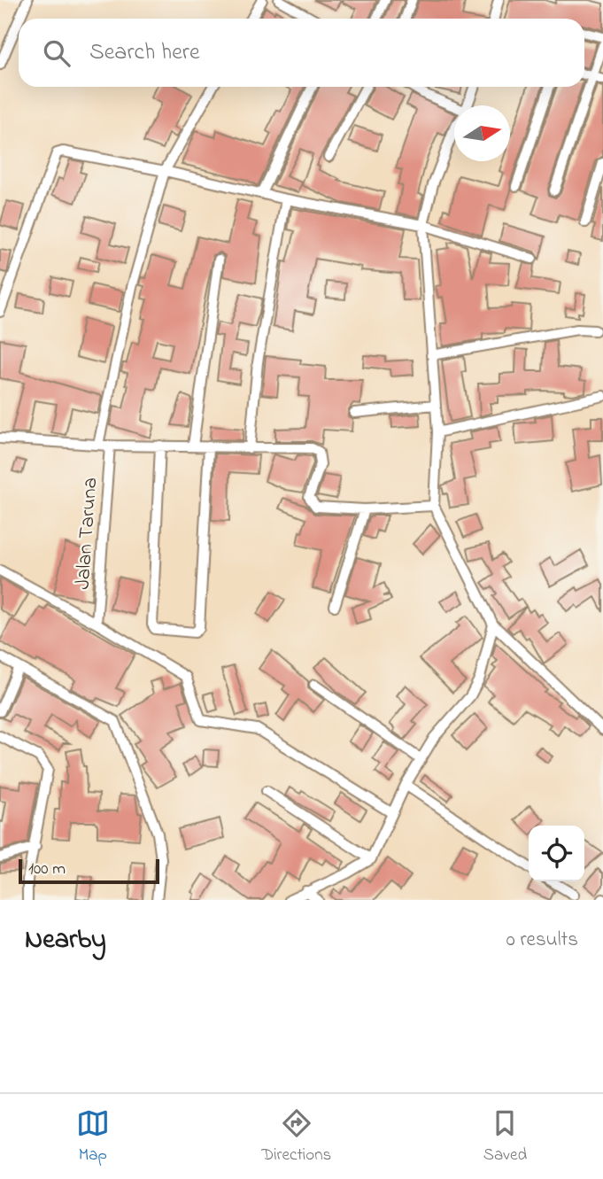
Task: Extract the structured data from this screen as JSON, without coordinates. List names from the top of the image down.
{
  "streets": {
    "street": ["Jalan Taruna"]
  },
  "scale_bar": "100 m",
  "north": "right",
  "page": {
    "search": "Search here",
    "scale": "100 m",
    "heading": ["Nearby", "0 results"],
    "nav": ["Map", "Directions", "Saved"]
  }
}
